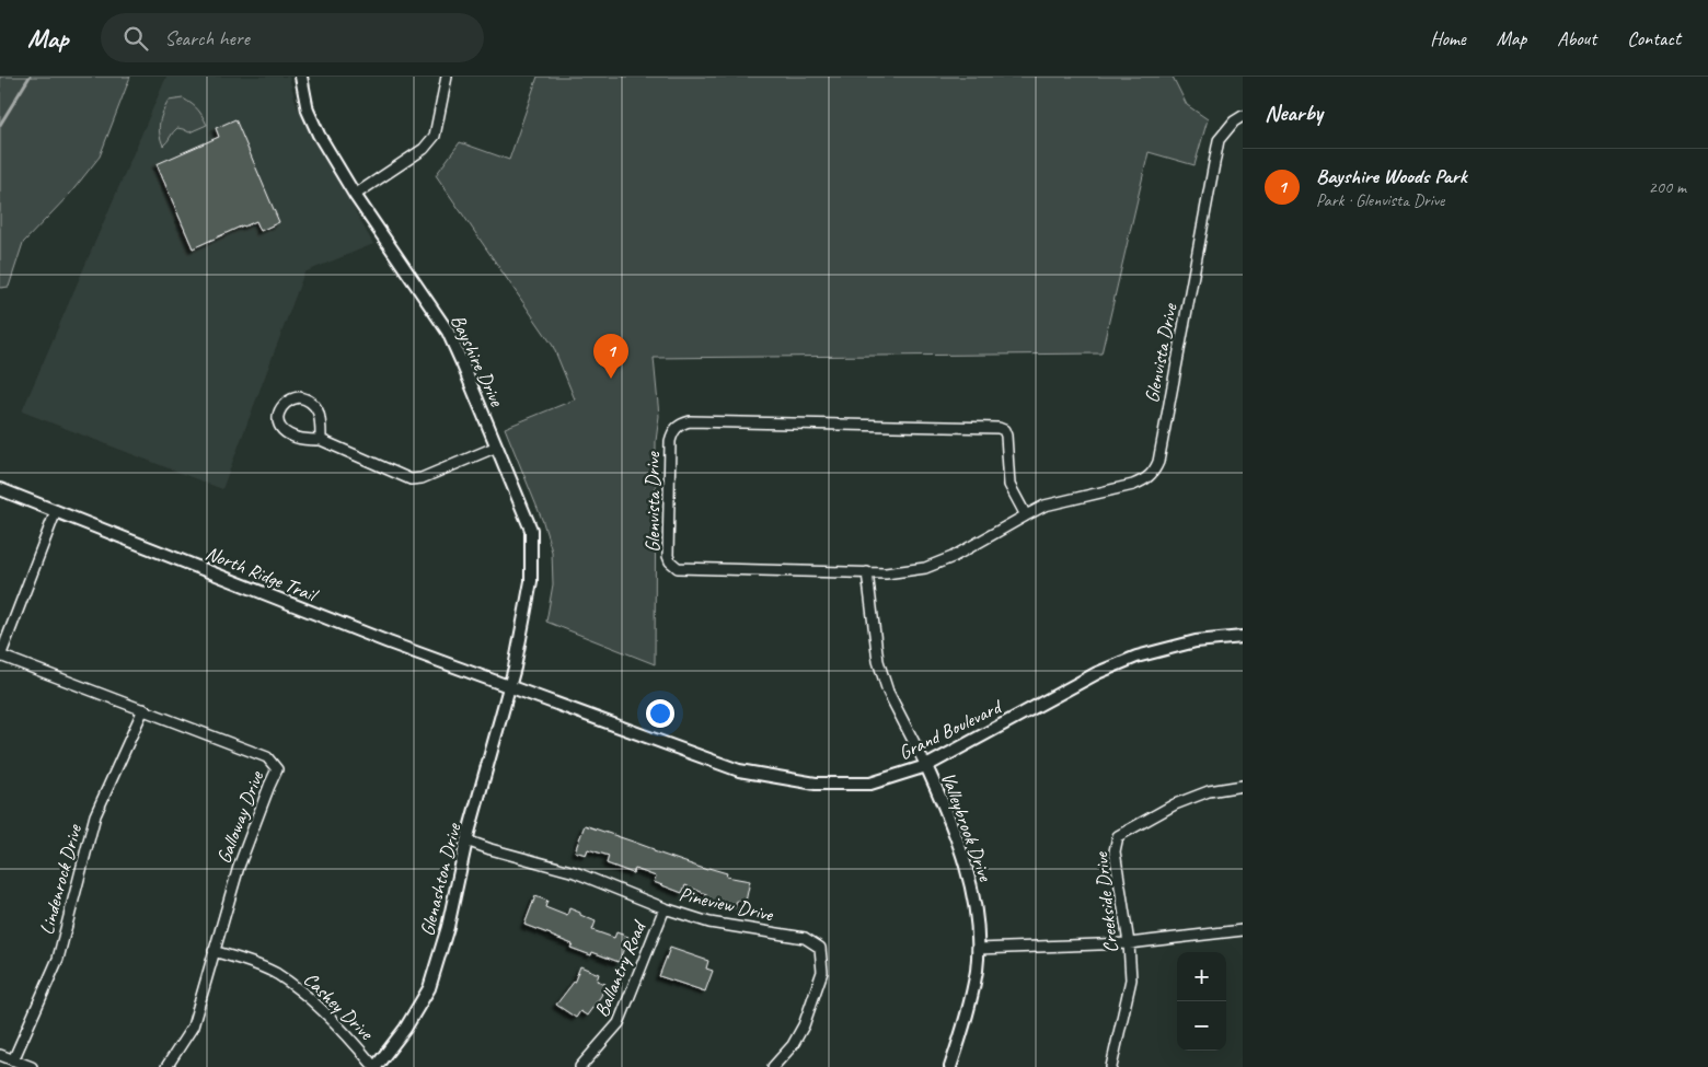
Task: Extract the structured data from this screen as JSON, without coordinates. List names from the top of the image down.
{
  "streets": {
    "street": [
      "Glenvista Drive",
      "Bayshire Drive",
      "North Ridge Trail",
      "Grand Boulevard",
      "Galloway Drive",
      "Valleybrook Drive",
      "Lindenrock Drive",
      "Glenashton Drive",
      "Creekside Drive",
      "Pineview Drive",
      "Ballantry Road",
      "Cashey Drive"
    ]
  },
  "crossings": [
    ["Glenvista Drive", "Valleybrook Drive"],
    ["Bayshire Drive", "North Ridge Trail"],
    ["Bayshire Drive", "Grand Boulevard"],
    ["Bayshire Drive", "Glenashton Drive"],
    ["North Ridge Trail", "Grand Boulevard"],
    ["North Ridge Trail", "Glenashton Drive"],
    ["Grand Boulevard", "Valleybrook Drive"],
    ["Grand Boulevard", "Glenashton Drive"],
    ["Galloway Drive", "Lindenrock Drive"],
    ["Galloway Drive", "Cashey Drive"],
    ["Glenashton Drive", "Pineview Drive"],
    ["Glenashton Drive", "Cashey Drive"],
    ["Pineview Drive", "Ballantry Road"]
  ],
  "page": {
    "header": "Map",
    "search": "Search here",
    "nav": [
      "Home",
      "Map",
      "About",
      "Contact"
    ],
    "heading": "Nearby",
    "list": [
      {
        "mark": "1",
        "name": "Bayshire Woods Park",
        "note": "Park · Glenvista Drive",
        "value": "200 m"
      }
    ],
    "pins": "1",
    "map_buttons": ["+", "−"]
  }
}
